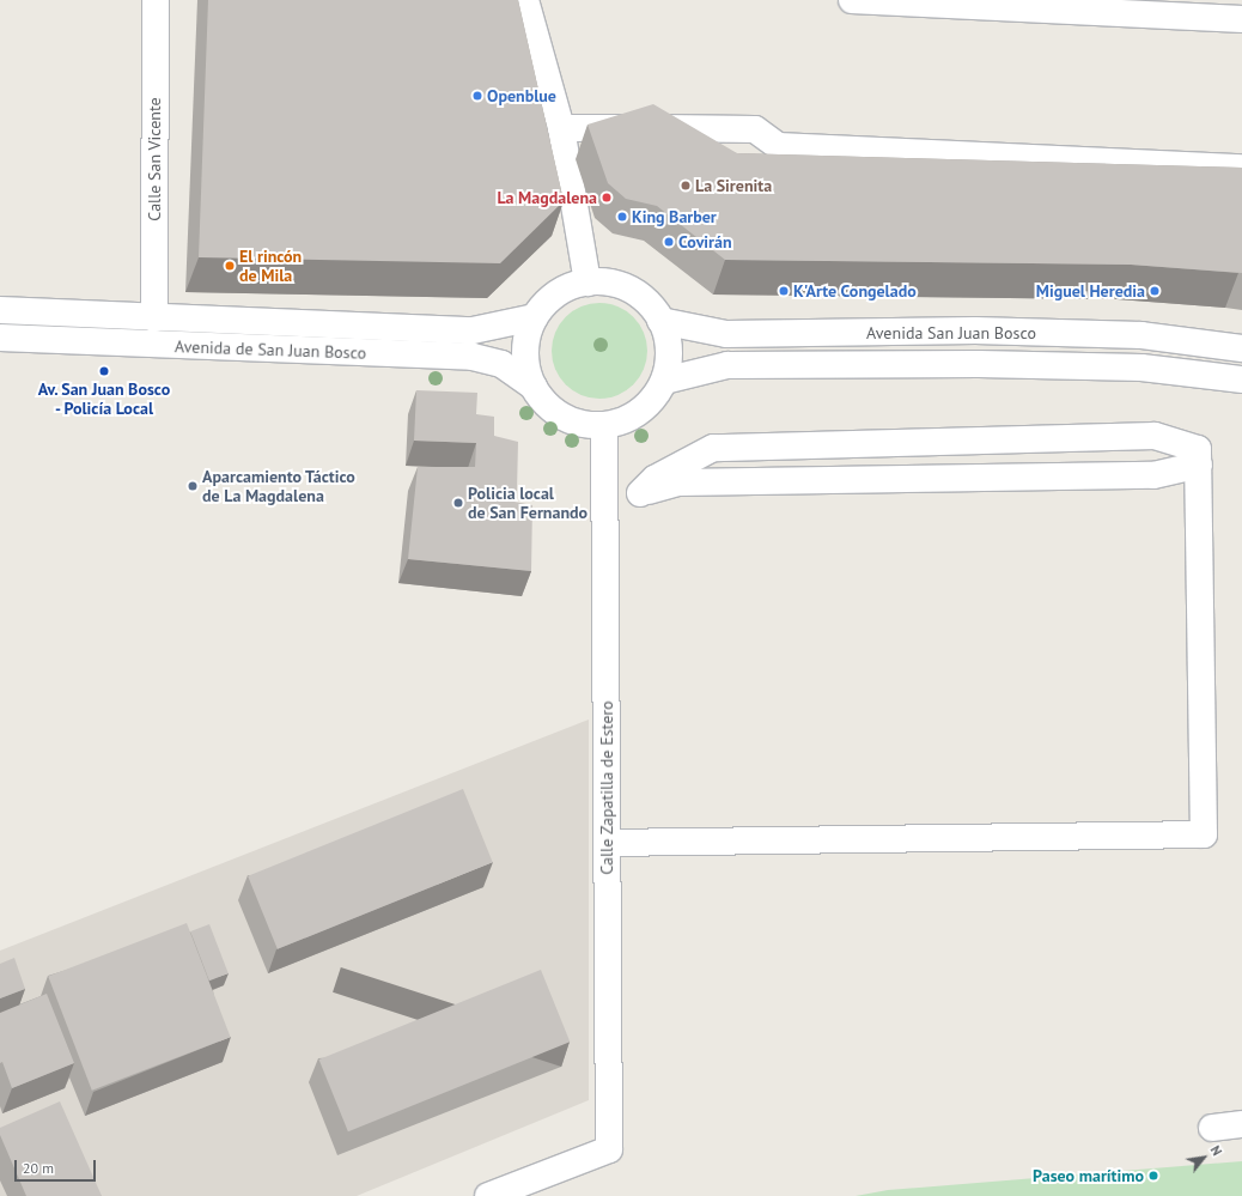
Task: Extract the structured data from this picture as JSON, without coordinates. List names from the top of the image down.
{
  "streets": {
    "street": [
      "Calle San Vicente",
      "Avenida San Juan Bosco",
      "Avenida de San Juan Bosco",
      "Calle Zapatilla de Estero"
    ]
  },
  "crossings": [
    ["Calle San Vicente", "Avenida de San Juan Bosco"],
    ["Avenida San Juan Bosco", "Avenida de San Juan Bosco"],
    ["Avenida San Juan Bosco", "Calle Zapatilla de Estero"],
    ["Avenida de San Juan Bosco", "Calle Zapatilla de Estero"]
  ],
  "places": [
    "Openblue",
    "La Sirenita",
    "La Magdalena",
    "King Barber",
    "Covirán",
    "El rincón de Mila",
    "K'Arte Congelado",
    "Miguel Heredia",
    "Av. San Juan Bosco - Policía Local",
    "Aparcamiento Táctico de La Magdalena",
    "Policia local de San Fernando",
    "Paseo marítimo"
  ],
  "scale_bar": "20 m",
  "north": "top right"
}
